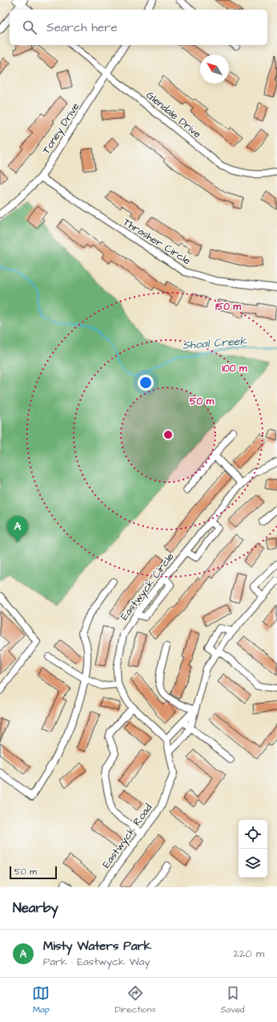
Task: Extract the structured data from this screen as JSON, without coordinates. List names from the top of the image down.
{
  "streets": {
    "street": [
      "Glendale Drive",
      "Toney Drive",
      "Thrasher Circle",
      "Eastwyck Circle",
      "Eastwyck Road"
    ]
  },
  "crossings": [
    ["Glendale Drive", "Toney Drive"],
    ["Toney Drive", "Thrasher Circle"],
    ["Eastwyck Circle", "Eastwyck Road"]
  ],
  "water": ["Shoal Creek"],
  "scale_bar": "50 m",
  "north": "top left",
  "page": {
    "search": "Search here",
    "pins": "A",
    "scale": "50 m",
    "heading": "Nearby",
    "list": [
      {
        "mark": "A",
        "name": "Misty Waters Park",
        "note": "Park · Eastwyck Way",
        "value": "220 m"
      }
    ],
    "nav": ["Map", "Directions", "Saved"]
  },
  "rings": ["150 m", "100 m", "50 m"]
}
